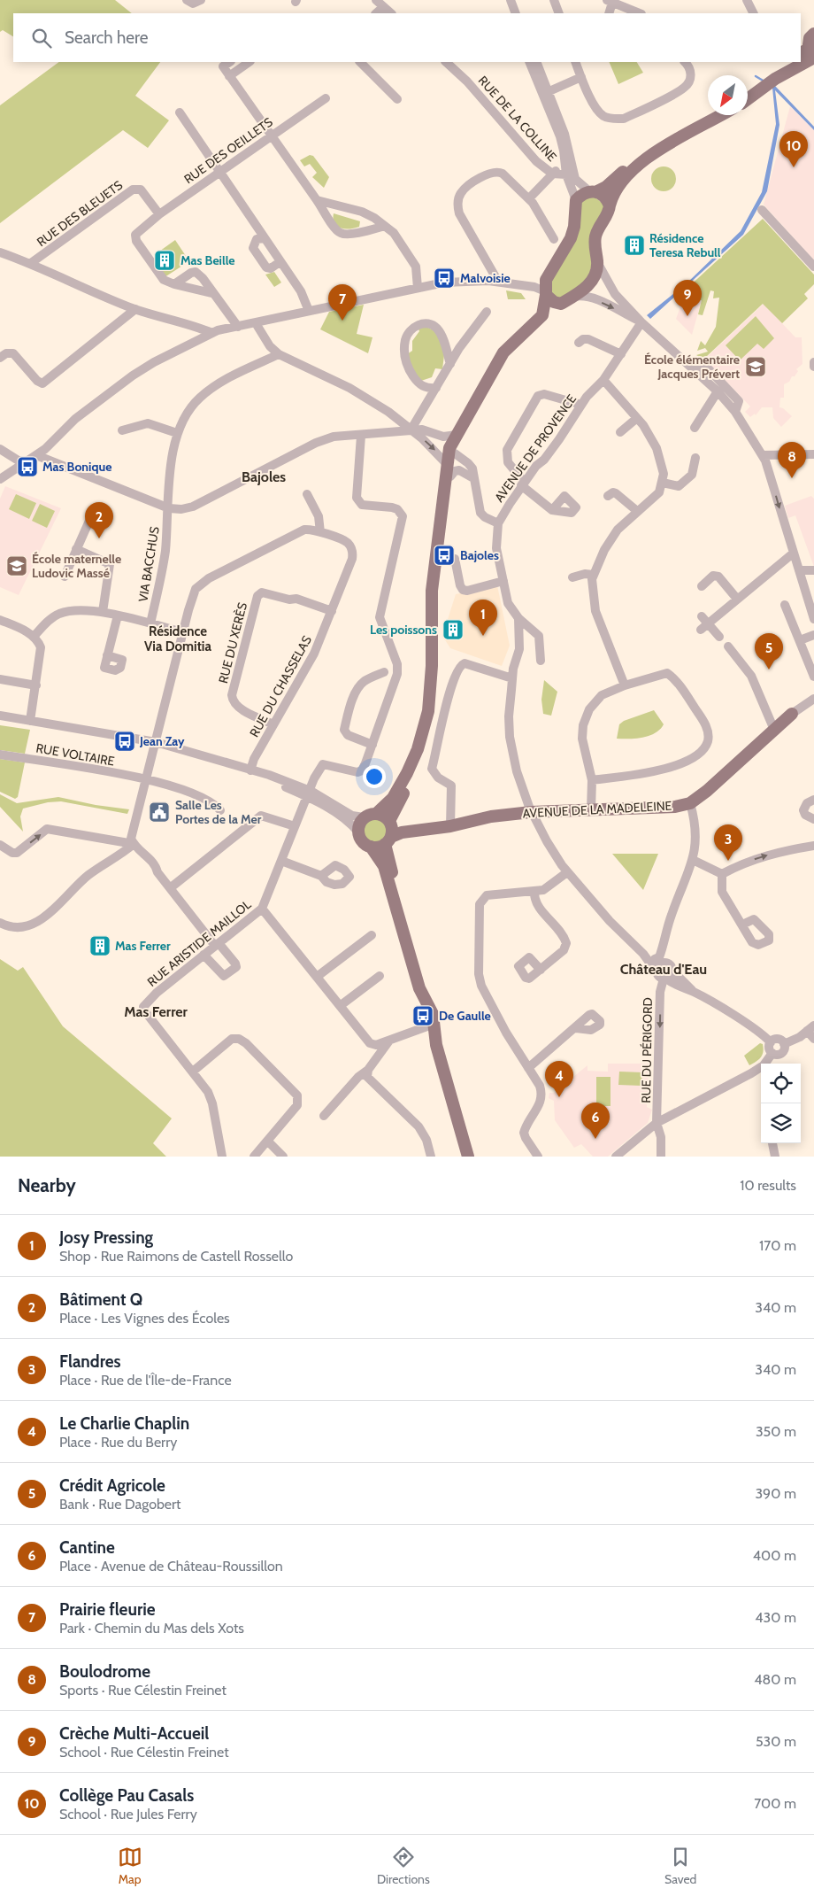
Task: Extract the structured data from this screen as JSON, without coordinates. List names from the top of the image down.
{
  "streets": {
    "main road": ["AVENUE DE LA MADELEINE"],
    "street": [
      "RUE DE LA COLLINE",
      "RUE DES OEILLETS",
      "RUE DES BLEUETS",
      "AVENUE DE PROVENCE",
      "VIA BACCHUS",
      "RUE DU XERÈS",
      "RUE DU CHASSELAS",
      "RUE VOLTAIRE",
      "RUE ARISTIDE MAILLOL",
      "RUE DU PÉRIGORD"
    ]
  },
  "crossings": [
    ["RUE DES OEILLETS", "RUE DES BLEUETS"],
    ["AVENUE DE PROVENCE", "AVENUE DE LA MADELEINE"],
    ["RUE DU XERÈS", "RUE DU CHASSELAS"]
  ],
  "one_way": ["RUE DU PÉRIGORD"],
  "districts": [
    "Bajoles",
    "Résidence Via Domitia",
    "Château d'Eau",
    "Mas Ferrer"
  ],
  "places": {
    "building": [
      "Résidence Teresa Rebull",
      "Mas Beille",
      "Les poissons",
      "Mas Ferrer"
    ],
    "bus stop": [
      "Malvoisie",
      "Mas Bonique",
      "Bajoles",
      "Jean Zay",
      "De Gaulle"
    ],
    "school or university": ["École élémentaire Jacques Prévert", "École maternelle Ludovic Massé"],
    "public building": ["Salle Les Portes de la Mer"]
  },
  "north": "bottom left",
  "page": {
    "search": "Search here",
    "pins": [
      "10",
      "9",
      "7",
      "8",
      "2",
      "1",
      "5",
      "3",
      "4",
      "6"
    ],
    "heading": ["Nearby", "10 results"],
    "list": [
      {
        "mark": "1",
        "name": "Josy Pressing",
        "note": "Shop · Rue Raimons de Castell Rossello",
        "value": "170 m"
      },
      {
        "mark": "2",
        "name": "Bâtiment Q",
        "note": "Place · Les Vignes des Écoles",
        "value": "340 m"
      },
      {
        "mark": "3",
        "name": "Flandres",
        "note": "Place · Rue de l'Île-de-France",
        "value": "340 m"
      },
      {
        "mark": "4",
        "name": "Le Charlie Chaplin",
        "note": "Place · Rue du Berry",
        "value": "350 m"
      },
      {
        "mark": "5",
        "name": "Crédit Agricole",
        "note": "Bank · Rue Dagobert",
        "value": "390 m"
      },
      {
        "mark": "6",
        "name": "Cantine",
        "note": "Place · Avenue de Château-Roussillon",
        "value": "400 m"
      },
      {
        "mark": "7",
        "name": "Prairie fleurie",
        "note": "Park · Chemin du Mas dels Xots",
        "value": "430 m"
      },
      {
        "mark": "8",
        "name": "Boulodrome",
        "note": "Sports · Rue Célestin Freinet",
        "value": "480 m"
      },
      {
        "mark": "9",
        "name": "Crèche Multi-Accueil",
        "note": "School · Rue Célestin Freinet",
        "value": "530 m"
      },
      {
        "mark": "10",
        "name": "Collège Pau Casals",
        "note": "School · Rue Jules Ferry",
        "value": "700 m"
      }
    ],
    "nav": ["Map", "Directions", "Saved"]
  }
}
